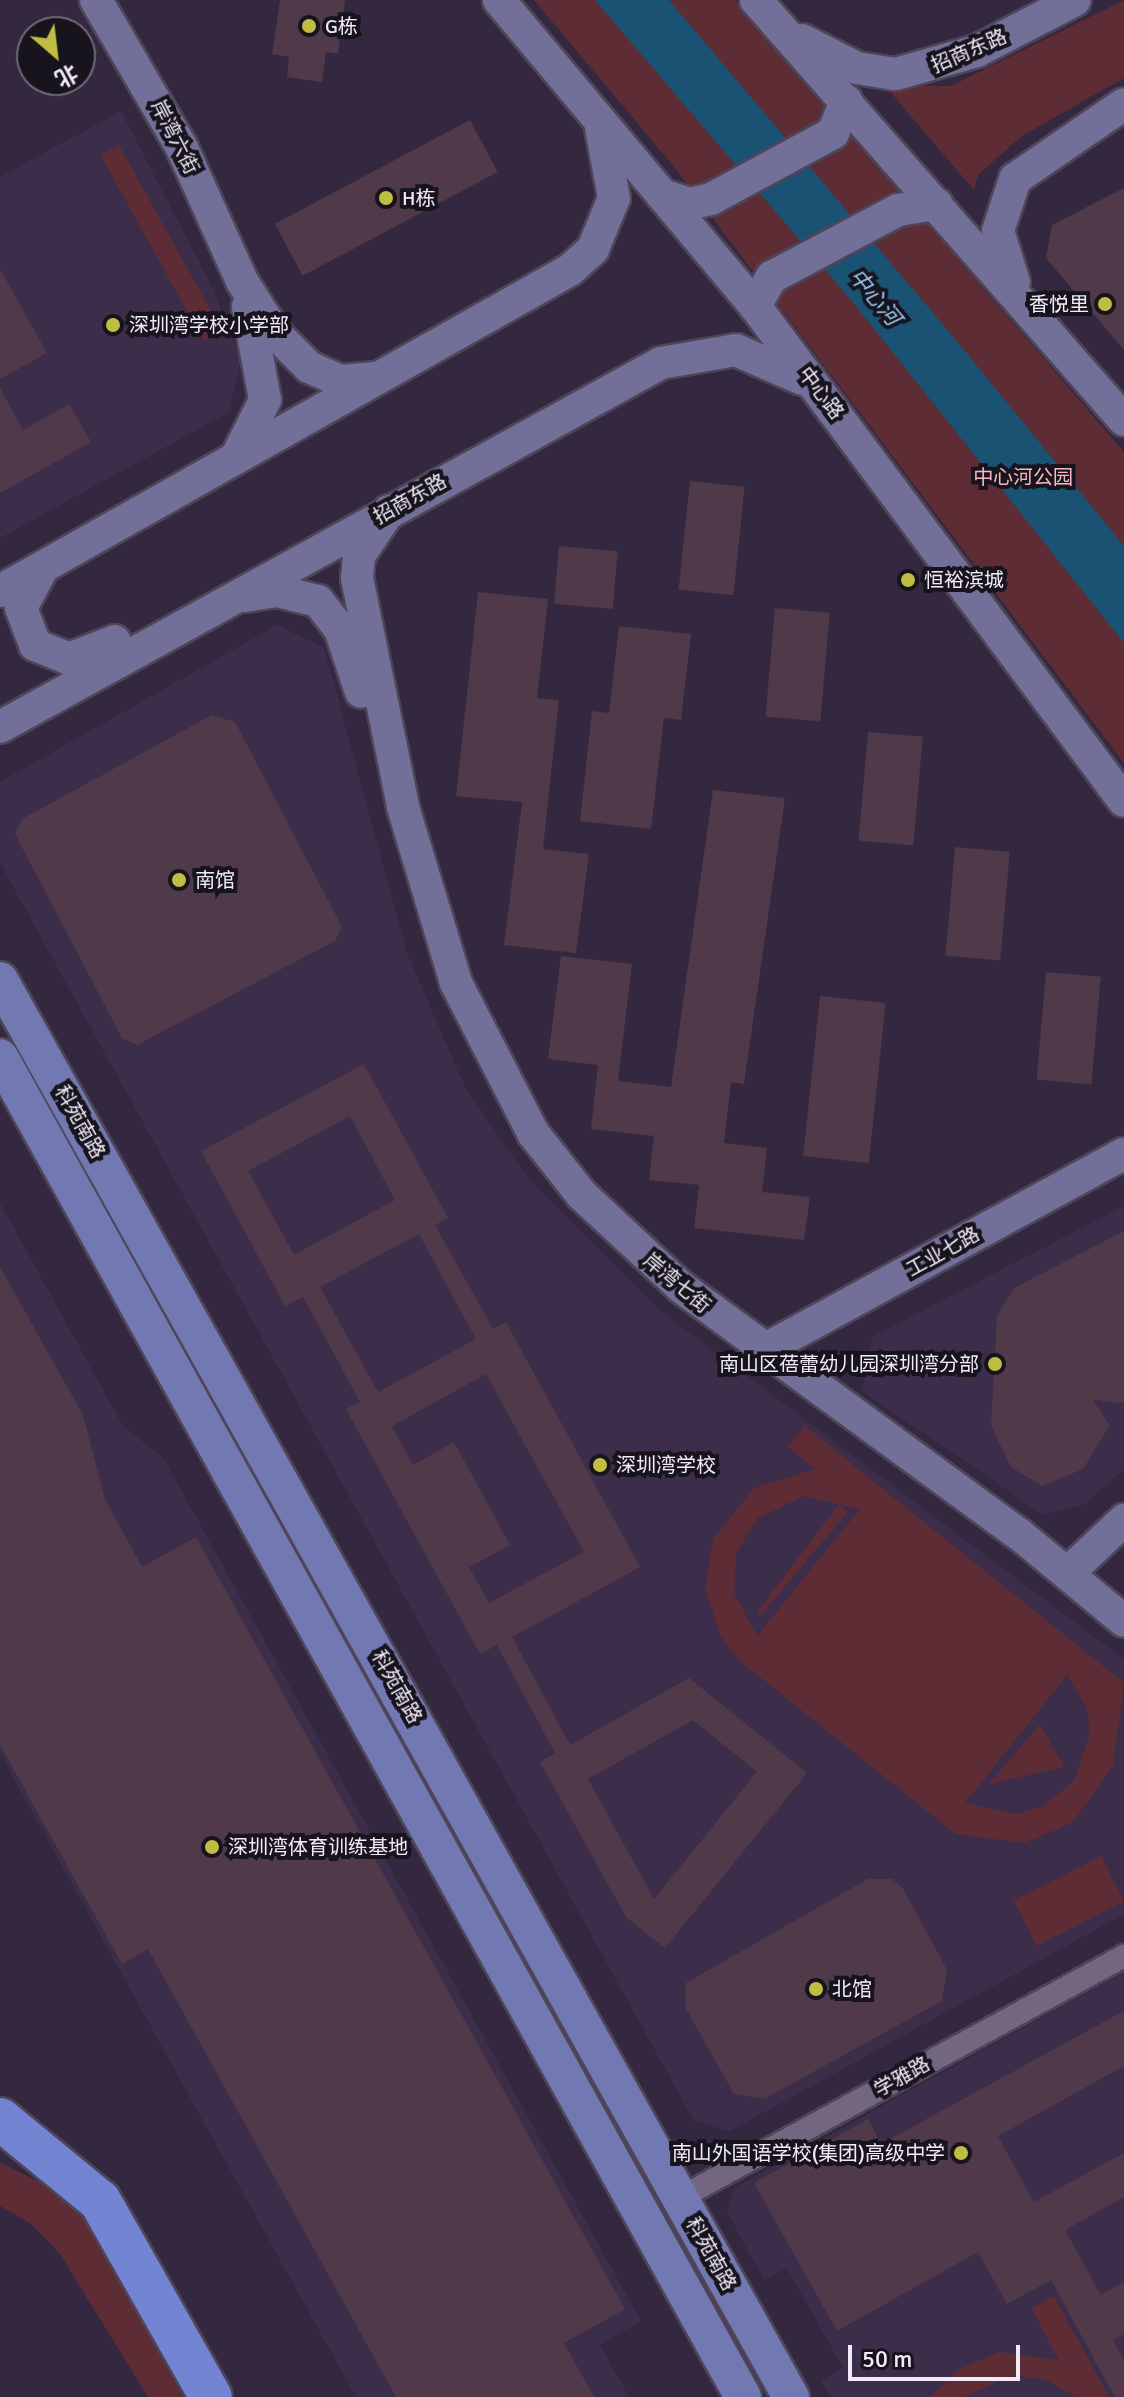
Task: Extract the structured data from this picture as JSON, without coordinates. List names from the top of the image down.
{
  "streets": {
    "main road": ["科苑南路"],
    "street": [
      "招商东路",
      "岸湾六街",
      "中心路",
      "工业七路",
      "岸湾七街",
      "学雅路"
    ]
  },
  "crossings": [
    ["招商东路", "中心路"],
    ["科苑南路", "学雅路"],
    ["工业七路", "岸湾七街"]
  ],
  "water": ["中心河"],
  "parks": ["中心河公园"],
  "places": [
    "G栋",
    "H栋",
    "香悦里",
    "深圳湾学校小学部",
    "恒裕滨城",
    "南馆",
    "南山区蓓蕾幼儿园深圳湾分部",
    "深圳湾学校",
    "深圳湾体育训练基地",
    "北馆",
    "南山外国语学校(集团)高级中学"
  ],
  "scale_bar": "50 m",
  "north": "bottom right"
}
